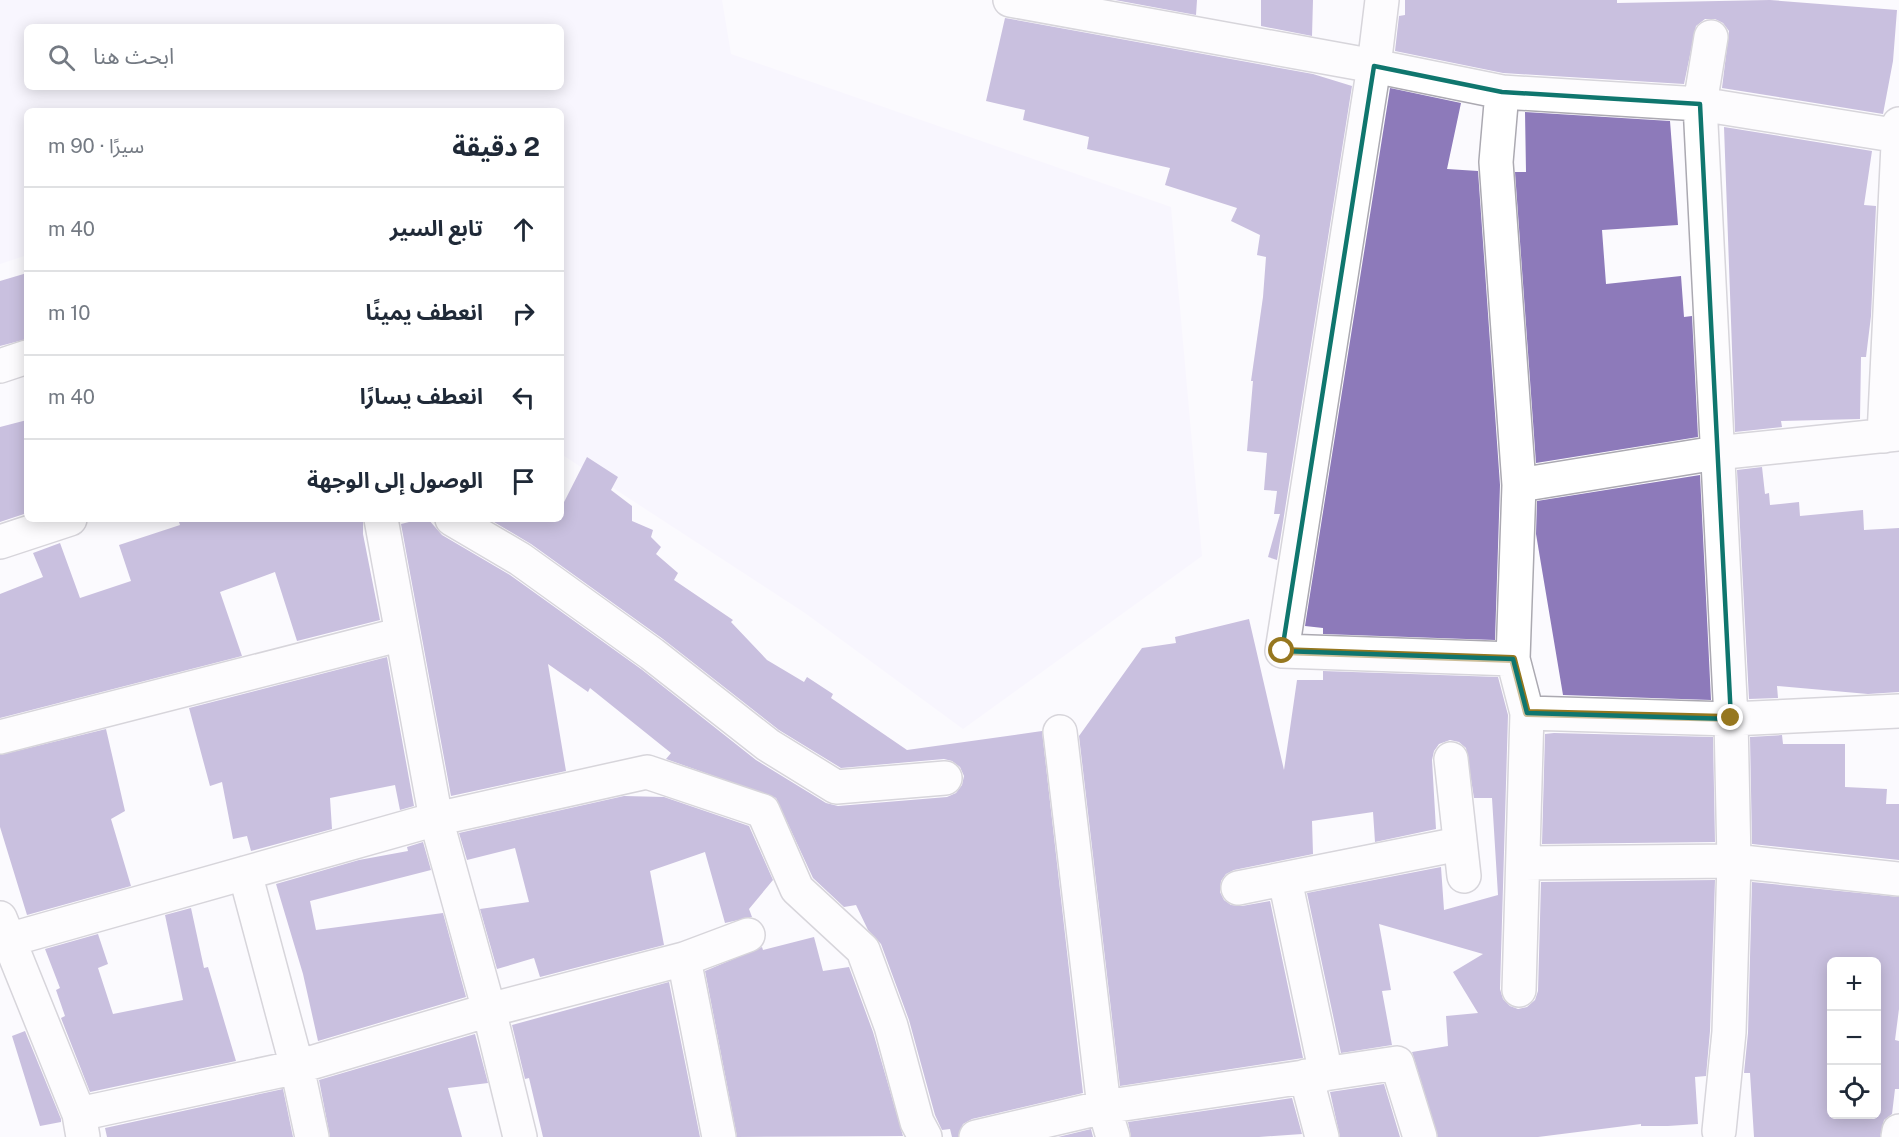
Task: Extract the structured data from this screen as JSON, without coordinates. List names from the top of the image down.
{
  "page": {
    "search": "ابحث هنا",
    "heading": ["2 دقيقة", "سيرًا · 90 m"],
    "list": [
      ["تابع السير", "40 m"],
      ["انعطف يمينًا", "10 m"],
      ["انعطف يسارًا", "40 m"],
      "الوصول إلى الوجهة"
    ],
    "map_buttons": ["+", "−"]
  }
}
